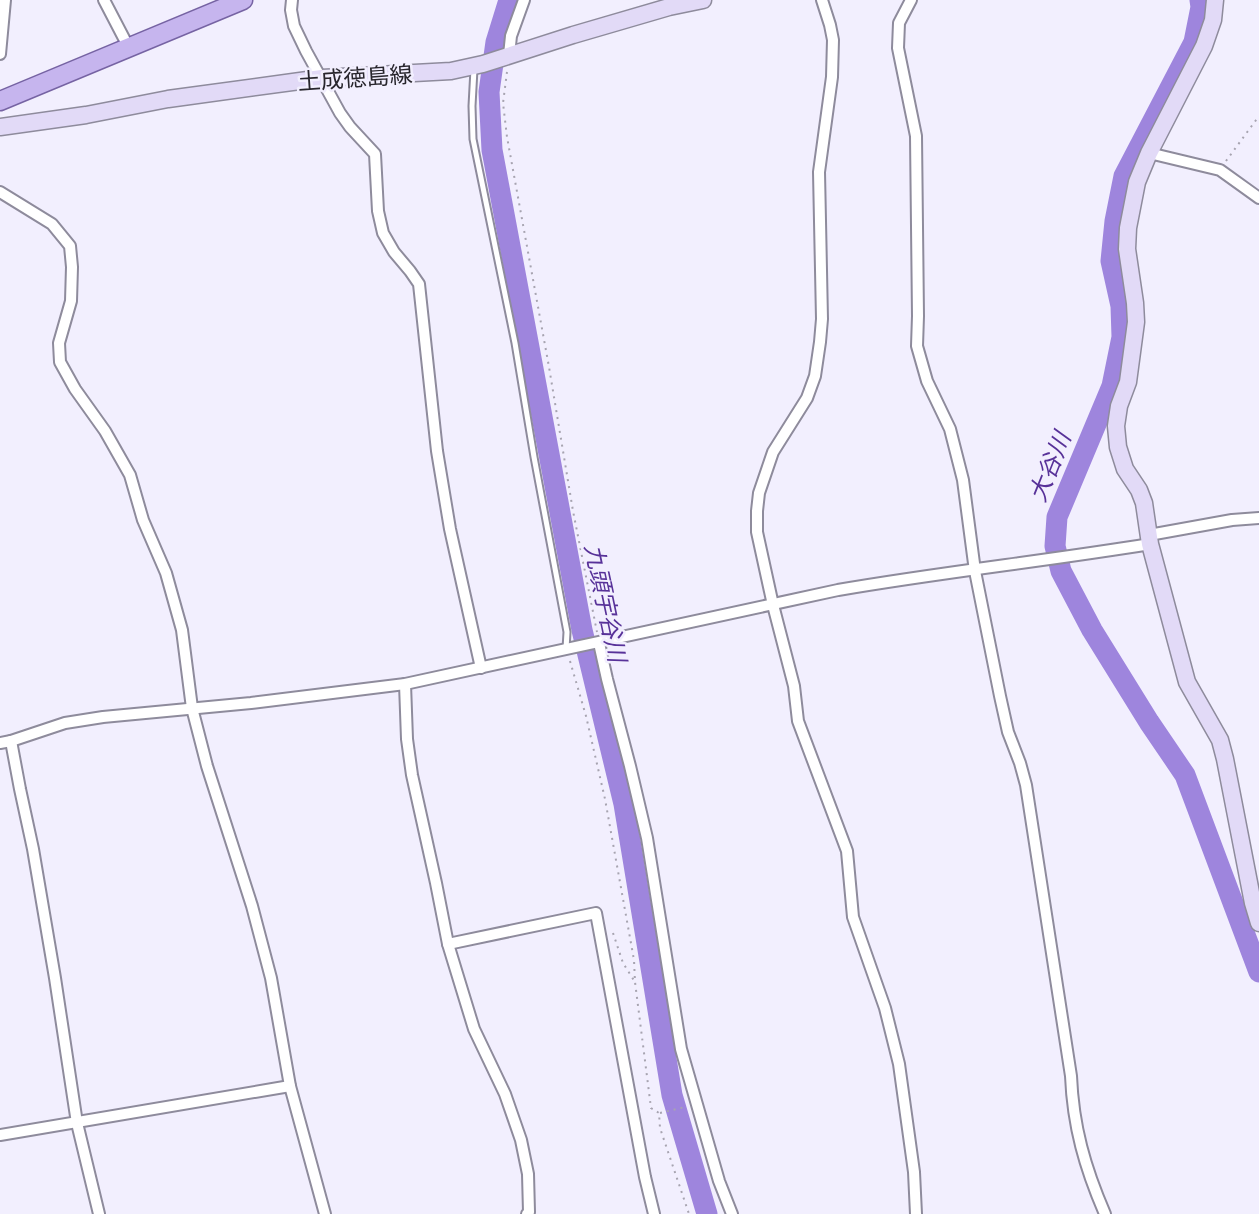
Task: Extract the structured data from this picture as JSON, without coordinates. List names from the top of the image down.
{
  "streets": {
    "street": ["土成徳島線"]
  },
  "water": ["大谷川", "九頭宇谷川"]
}
